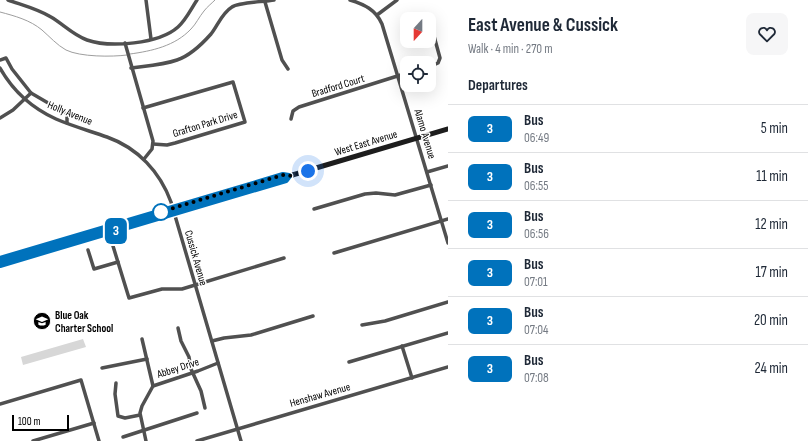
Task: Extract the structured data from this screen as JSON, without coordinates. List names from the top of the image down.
{
  "streets": {
    "main road": ["West East Avenue"],
    "street": [
      "Bradford Court",
      "Holly Avenue",
      "Grafton Park Drive",
      "Alamo Avenue",
      "Cussick Avenue",
      "Abbey Drive",
      "Henshaw Avenue"
    ]
  },
  "crossings": [
    ["Bradford Court", "Alamo Avenue"],
    ["Holly Avenue", "Cussick Avenue"],
    ["Alamo Avenue", "West East Avenue"],
    ["West East Avenue", "Cussick Avenue"],
    ["Cussick Avenue", "Abbey Drive"],
    ["Cussick Avenue", "Henshaw Avenue"]
  ],
  "places": {
    "school or university": ["Blue Oak Charter School"]
  },
  "lines": ["bus line 3"],
  "scale_bar": "100 m",
  "north": "bottom",
  "page": {
    "on_map": "3",
    "heading": [
      ["East Avenue & Cussick", "Walk · 4 min · 270 m"],
      "Departures"
    ],
    "list": [
      {
        "mark": "3",
        "name": "Bus",
        "note": "06:49",
        "value": "5 min"
      },
      {
        "mark": "3",
        "name": "Bus",
        "note": "06:55",
        "value": "11 min"
      },
      {
        "mark": "3",
        "name": "Bus",
        "note": "06:56",
        "value": "12 min"
      },
      {
        "mark": "3",
        "name": "Bus",
        "note": "07:01",
        "value": "17 min"
      },
      {
        "mark": "3",
        "name": "Bus",
        "note": "07:04",
        "value": "20 min"
      },
      {
        "mark": "3",
        "name": "Bus",
        "note": "07:08",
        "value": "24 min"
      }
    ],
    "scale": "100 m"
  }
}
